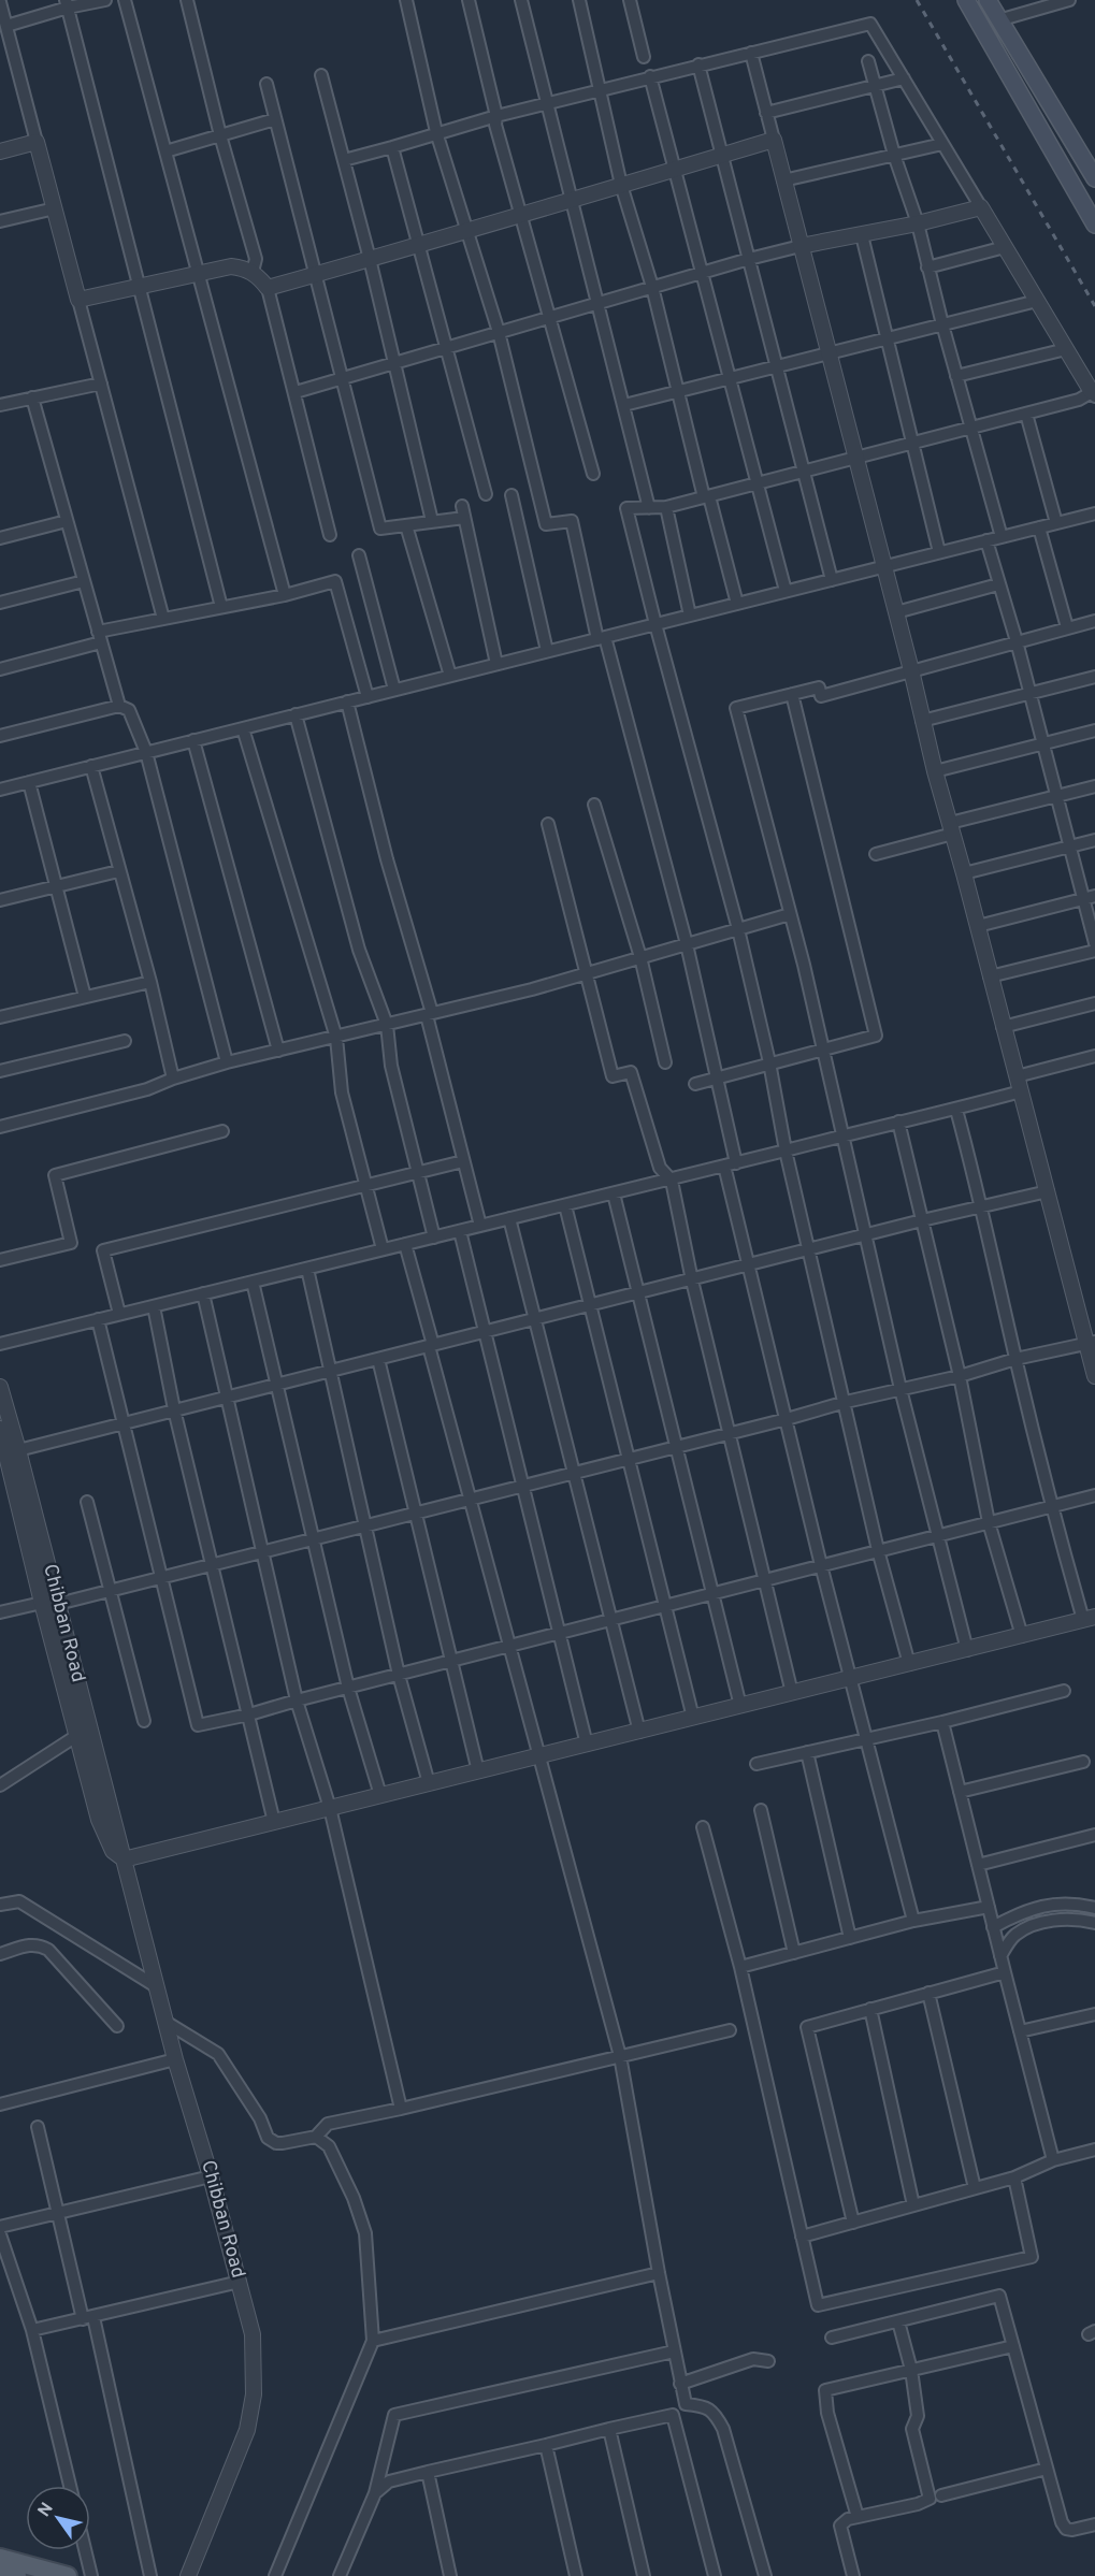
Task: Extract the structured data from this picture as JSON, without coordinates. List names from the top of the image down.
{
  "streets": {
    "street": ["Chibban Road"]
  },
  "north": "top left"
}
